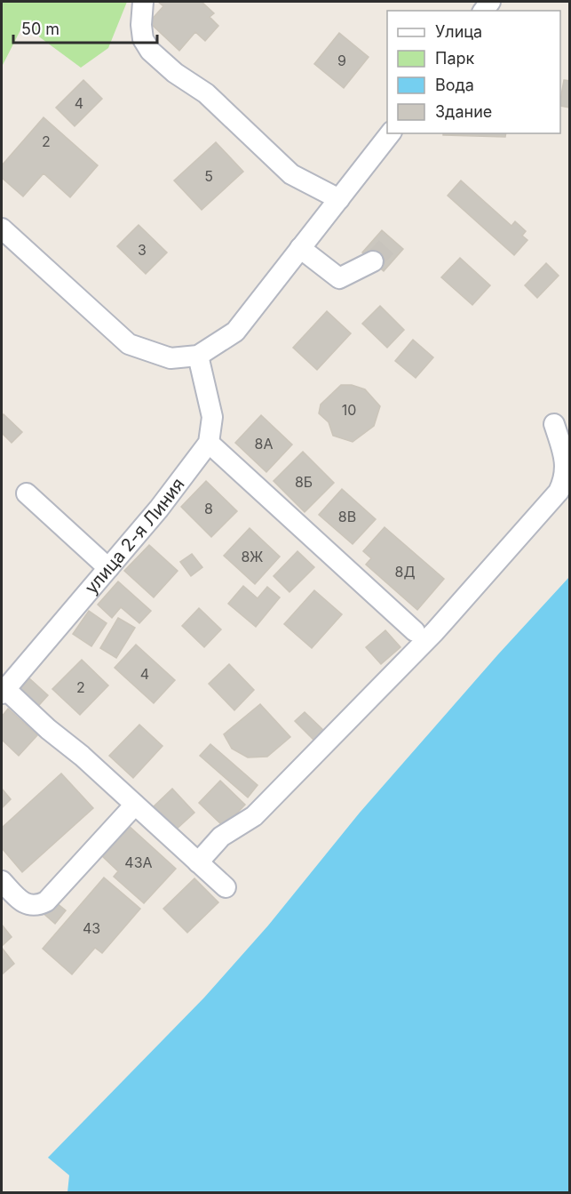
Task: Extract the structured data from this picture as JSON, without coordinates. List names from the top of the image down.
{
  "streets": {
    "street": ["улица 2-я Линия"]
  },
  "house_numbers": [
    "9",
    "4",
    "2",
    "5",
    "3",
    "10",
    "8А",
    "8Б",
    "8",
    "8В",
    "8Ж",
    "8Д",
    "4",
    "2",
    "43А",
    "43"
  ],
  "legend": [
    "Улица",
    "Парк",
    "Вода",
    "Здание"
  ],
  "scale_bar": "50 m"
}
